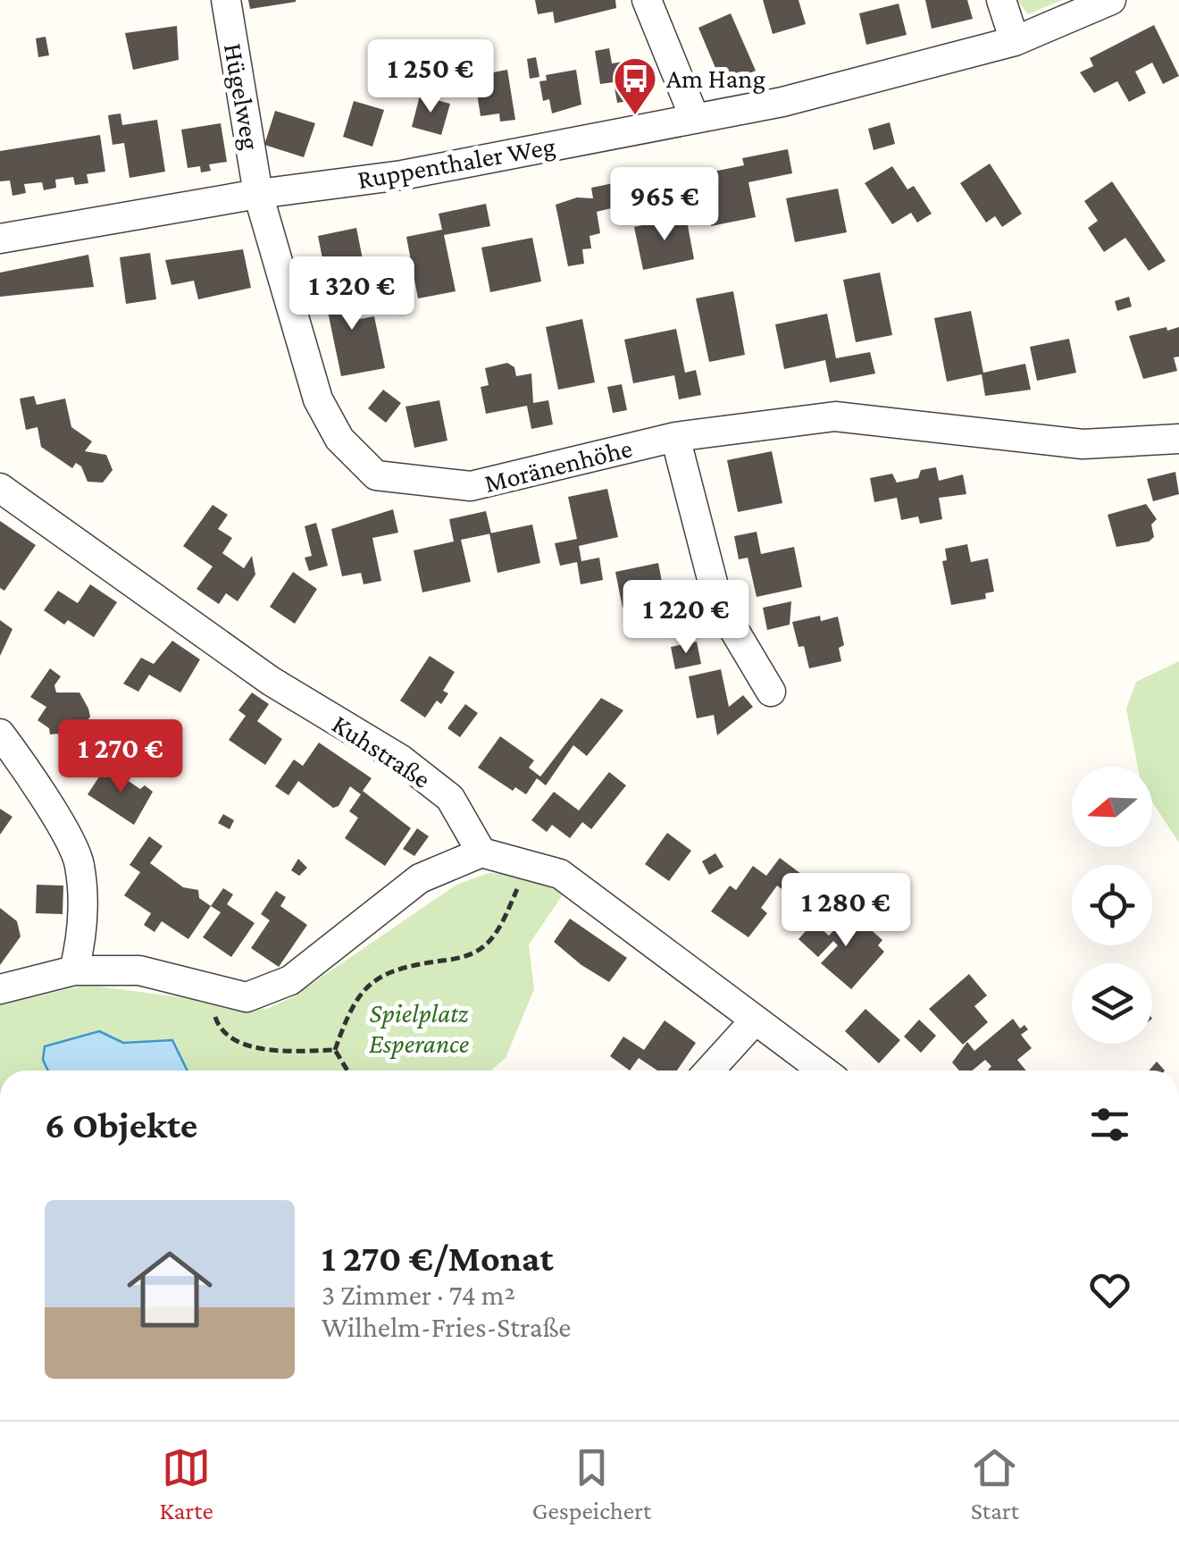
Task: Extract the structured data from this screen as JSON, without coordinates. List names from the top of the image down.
{
  "streets": {
    "street": [
      "Hügelweg",
      "Ruppenthaler Weg",
      "Moränenhöhe",
      "Kuhstraße"
    ]
  },
  "crossings": [
    ["Hügelweg", "Ruppenthaler Weg"],
    ["Hügelweg", "Moränenhöhe"],
    ["Ruppenthaler Weg", "Moränenhöhe"]
  ],
  "parks": ["Spielplatz Esperance"],
  "places": {
    "bus stop": ["Am Hang"]
  },
  "north": "left",
  "page": {
    "price": [
      "1 250 €",
      "965 €",
      "1 320 €",
      "1 220 €",
      "1 270 €",
      "1 280 €"
    ],
    "heading": "6 Objekte",
    "list": [
      {
        "name": "1 270 €/Monat",
        "note": "3 Zimmer · 74 m² · Wilhelm-Fries-Straße"
      }
    ],
    "tabs": ["Karte", "Gespeichert", "Start"]
  }
}
